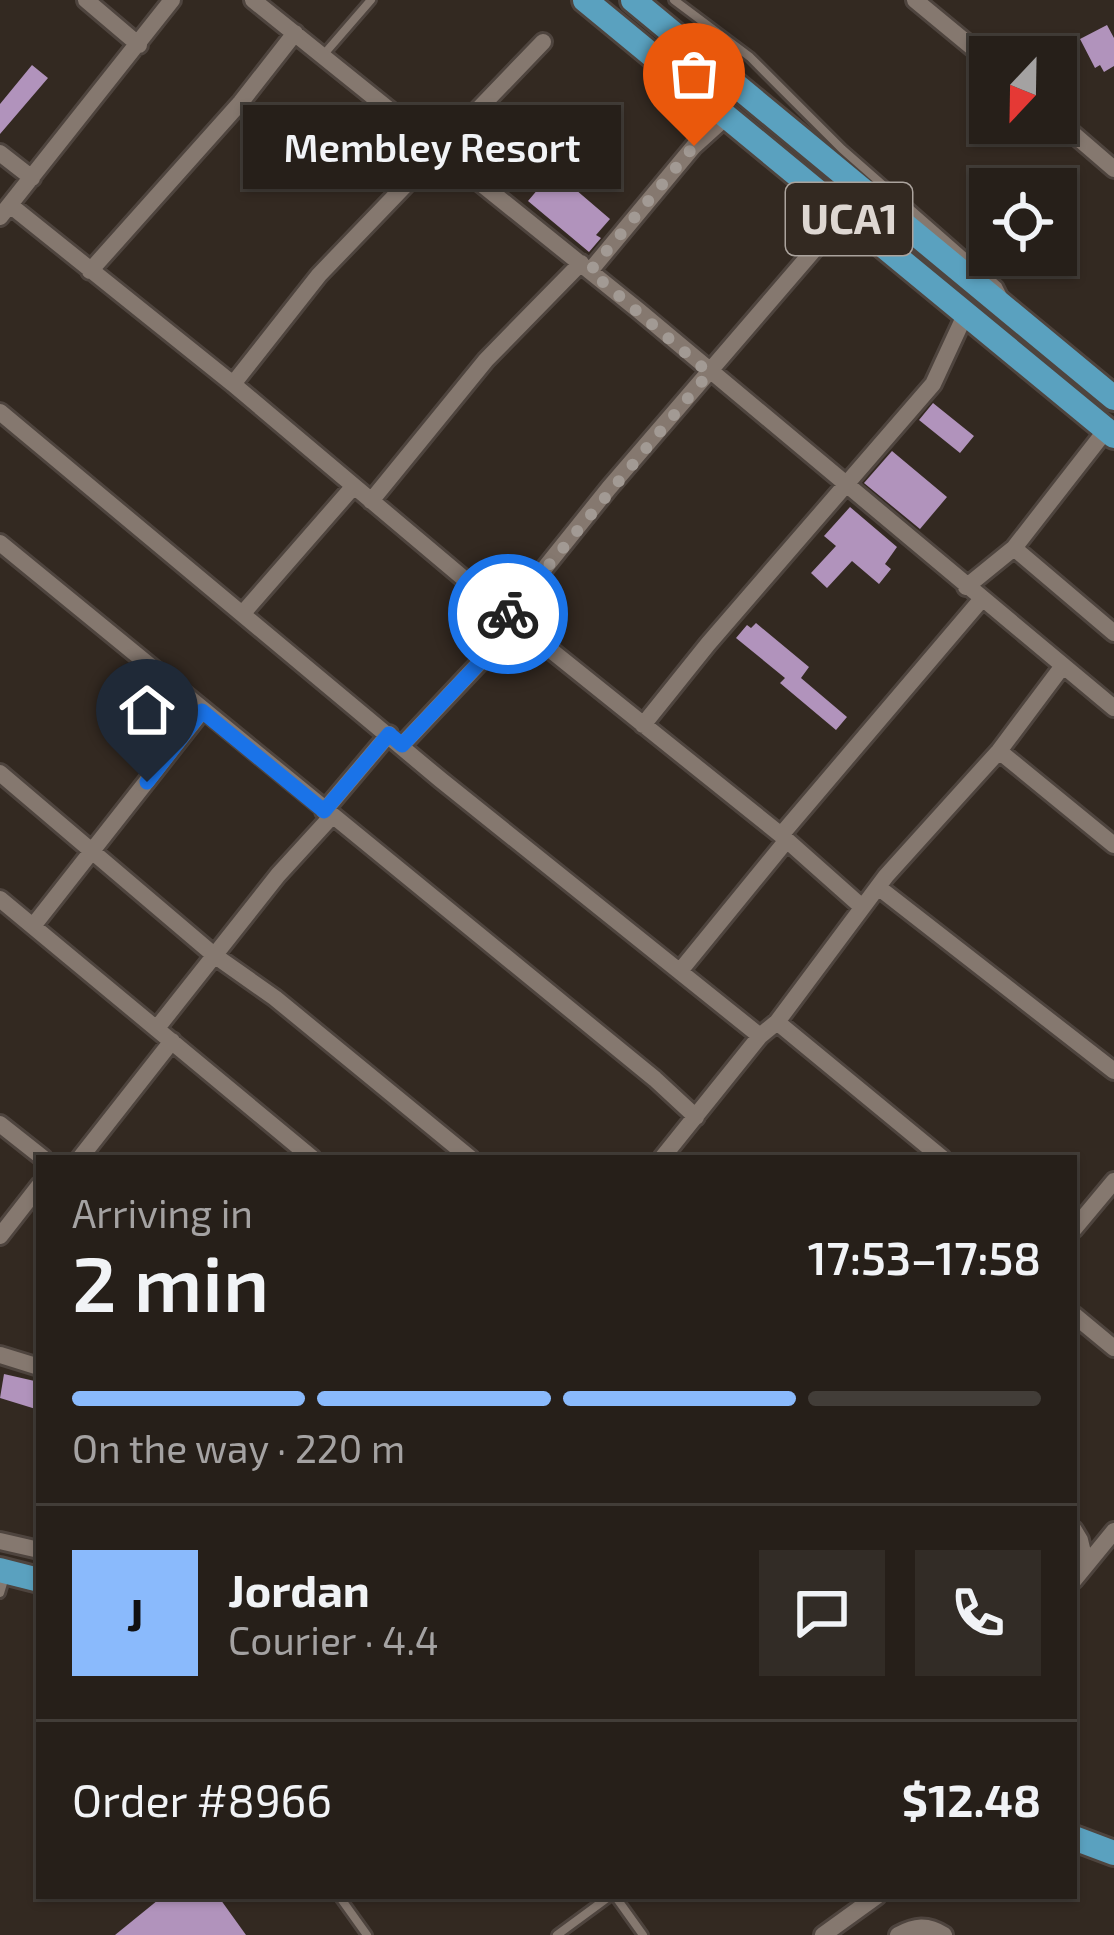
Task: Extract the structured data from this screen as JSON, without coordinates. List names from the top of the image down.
{
  "streets": {
    "main road": ["UCA1"]
  },
  "places": ["Membley Resort"],
  "north": "bottom",
  "page": {
    "bubble": "Membley Resort",
    "heading": ["2 min", "Arriving in", "17:53–17:58"],
    "panel": [
      "Jordan",
      "Courier · 4.4",
      "Order #8966",
      "$12.48"
    ],
    "bar": "On the way · 220 m",
    "round": "J"
  }
}
